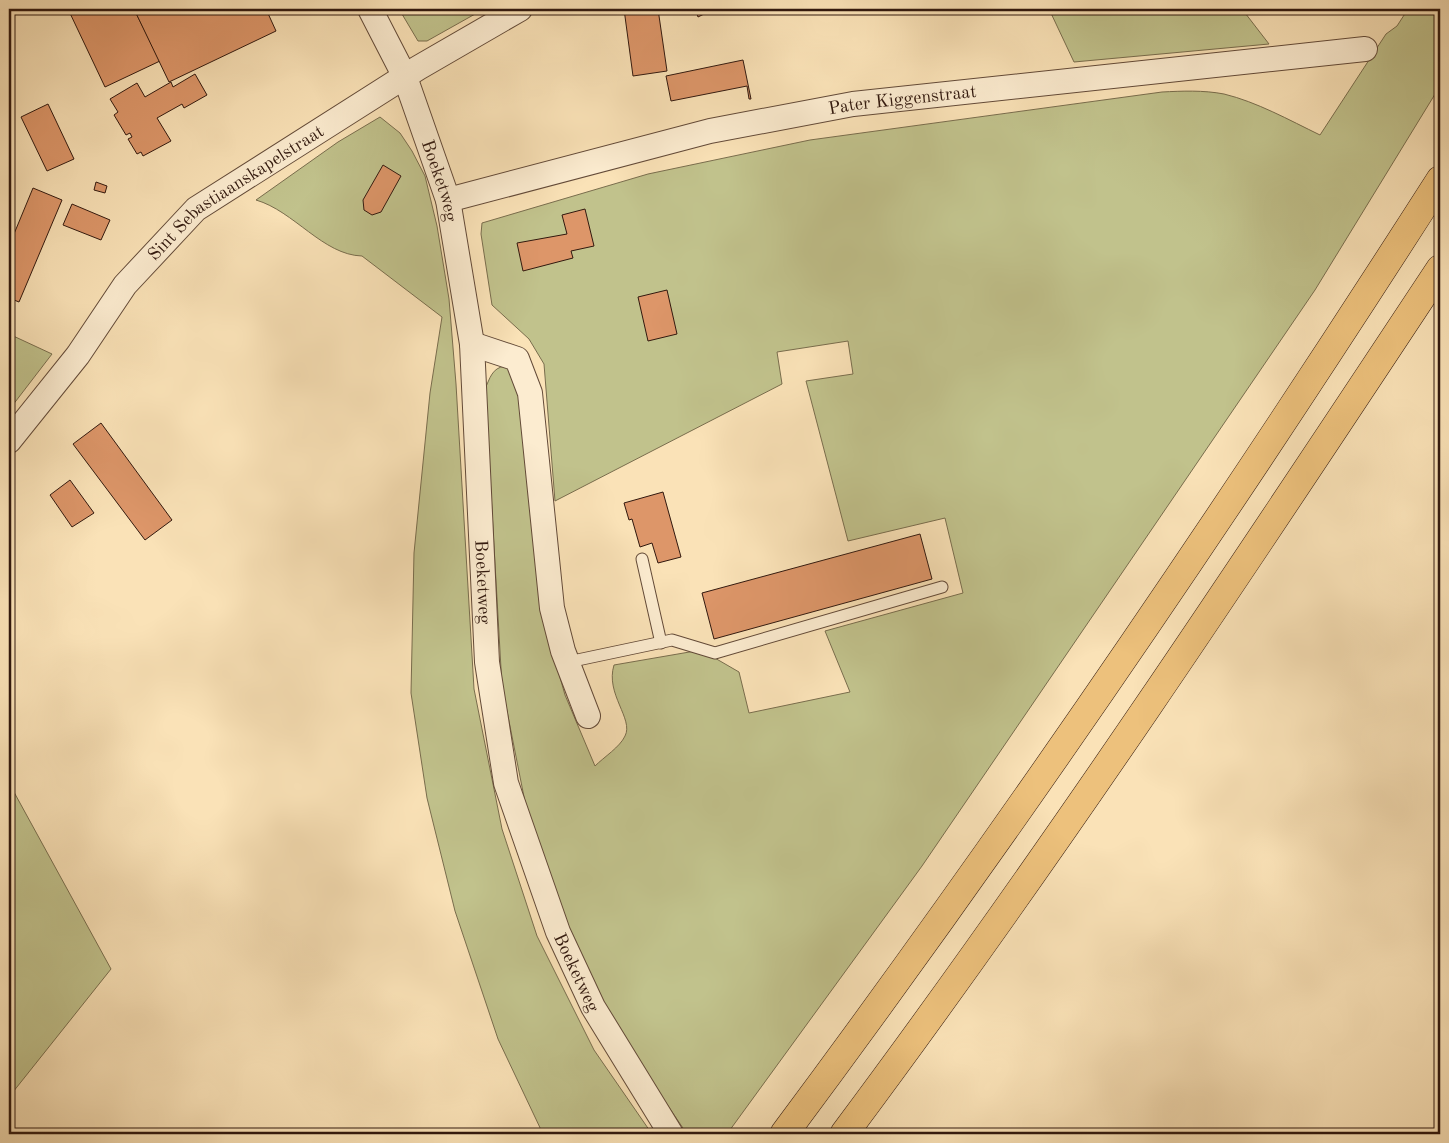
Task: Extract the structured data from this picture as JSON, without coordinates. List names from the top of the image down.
{
  "streets": {
    "street": ["Pater Kiggenstraat", "Boeketweg", "Sint Sebastiaanskapelstraat"]
  },
  "crossings": [
    ["Pater Kiggenstraat", "Boeketweg"],
    ["Boeketweg", "Sint Sebastiaanskapelstraat"]
  ]
}
